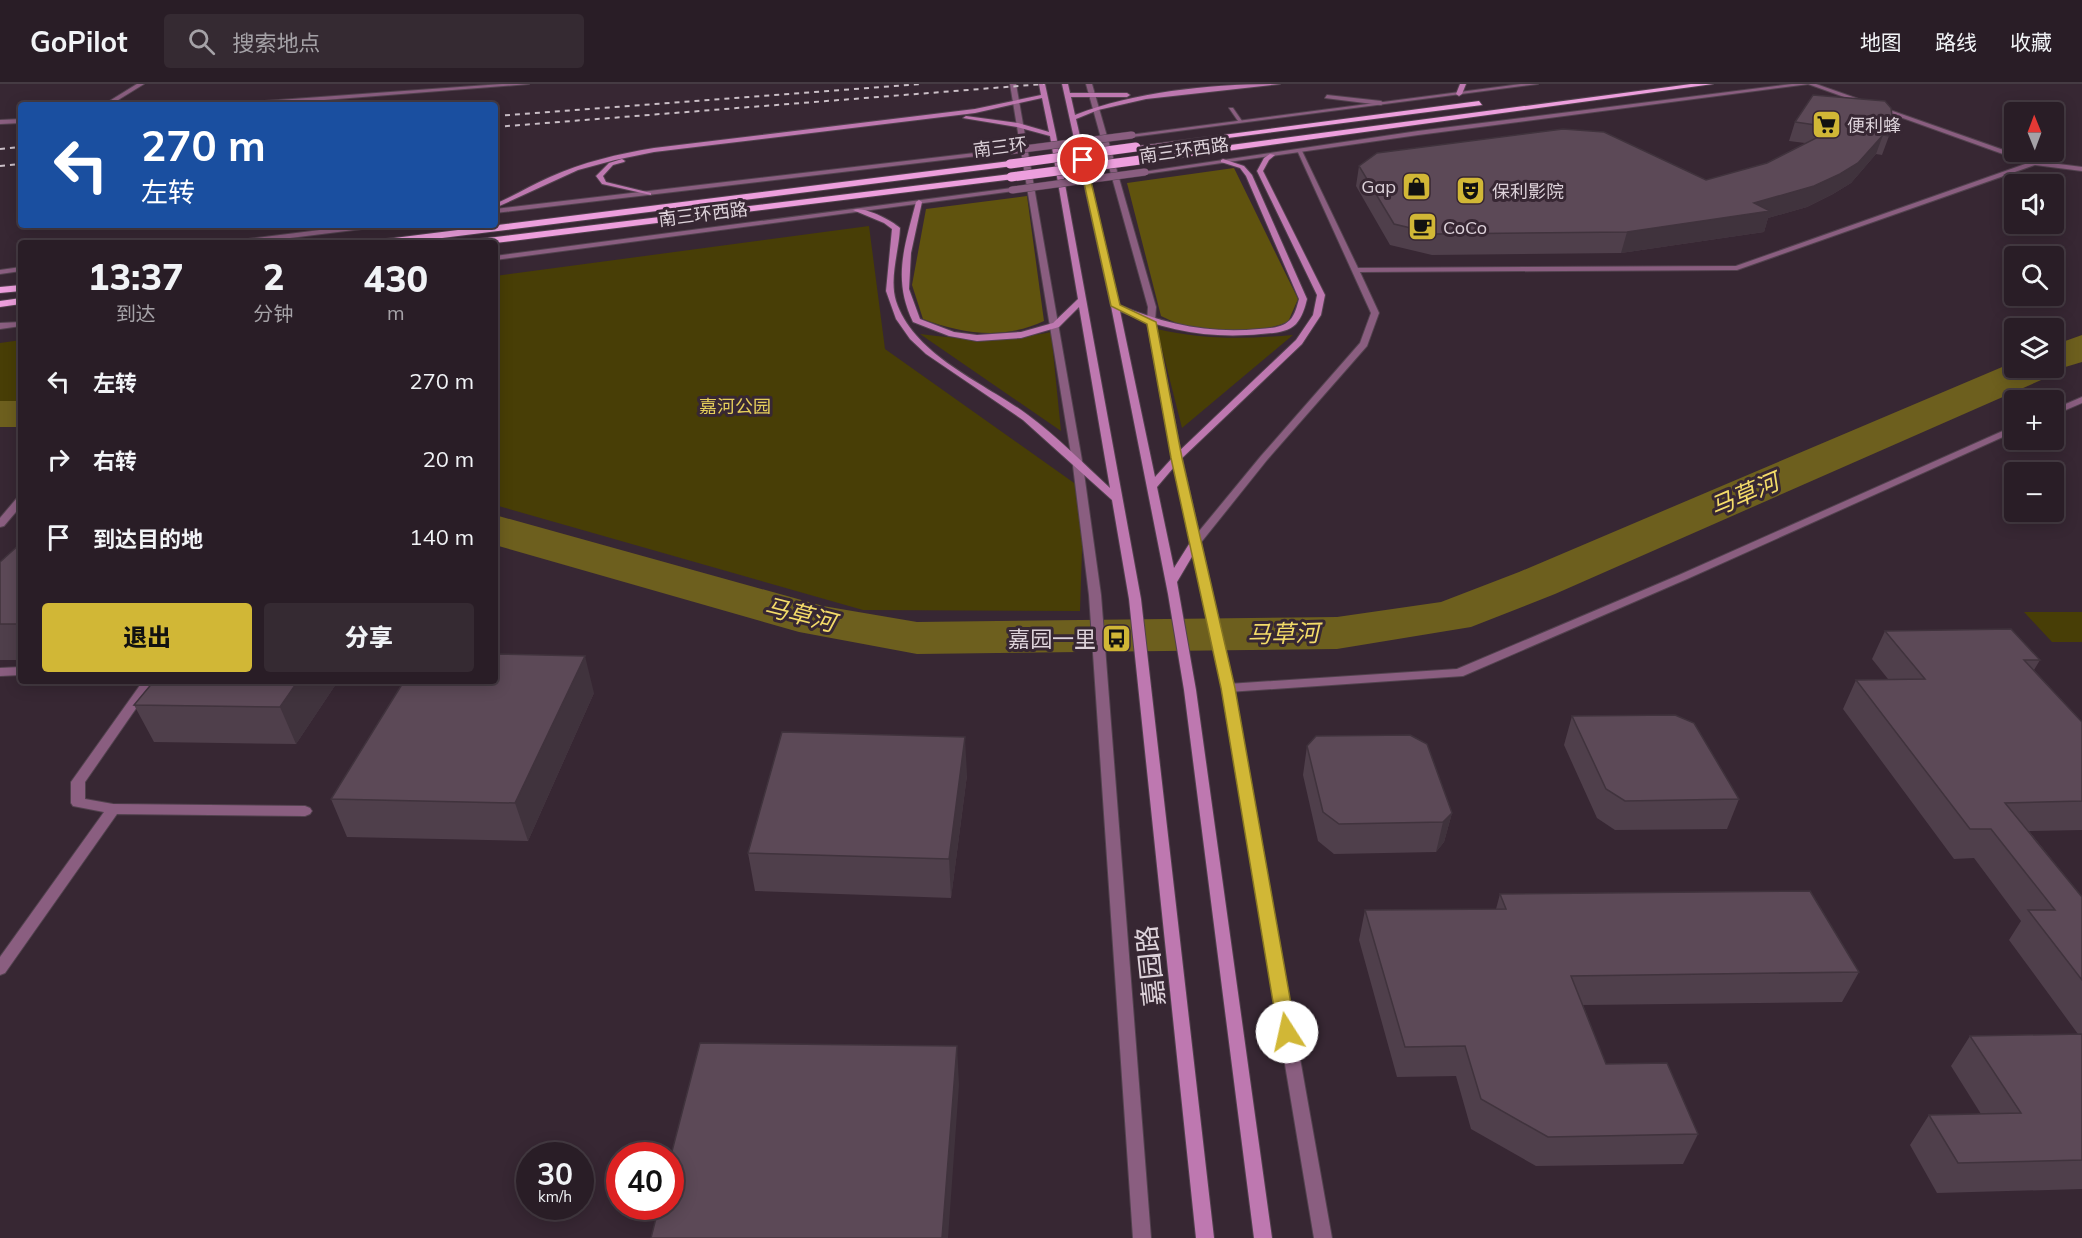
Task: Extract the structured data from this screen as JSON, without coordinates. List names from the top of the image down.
{
  "streets": {
    "highway": ["南三环"],
    "main road": ["嘉园路"],
    "street": ["南三环西路"]
  },
  "water": ["马草河"],
  "parks": ["嘉河公园"],
  "places": {
    "supermarket": ["便利蜂"],
    "shop": ["Gap"],
    "theatre": ["保利影院"],
    "cafe": ["CoCo"],
    "bus stop": ["嘉园一里"]
  },
  "north": "top",
  "page": {
    "header": "GoPilot",
    "search": "搜索地点",
    "nav": ["地图", "路线", "收藏"],
    "map_buttons": ["+", "−"],
    "turn": ["270 m", "左转"],
    "eta": [
      "13:37",
      "到达",
      "2",
      "分钟",
      "430",
      "m"
    ],
    "list": [
      {
        "name": "左转",
        "value": "270 m"
      },
      {
        "name": "右转",
        "value": "20 m"
      },
      {
        "name": "到达目的地",
        "value": "140 m"
      }
    ],
    "buttons": ["退出", "分享"],
    "speed": "30 km/h",
    "limit": "40"
  }
}
